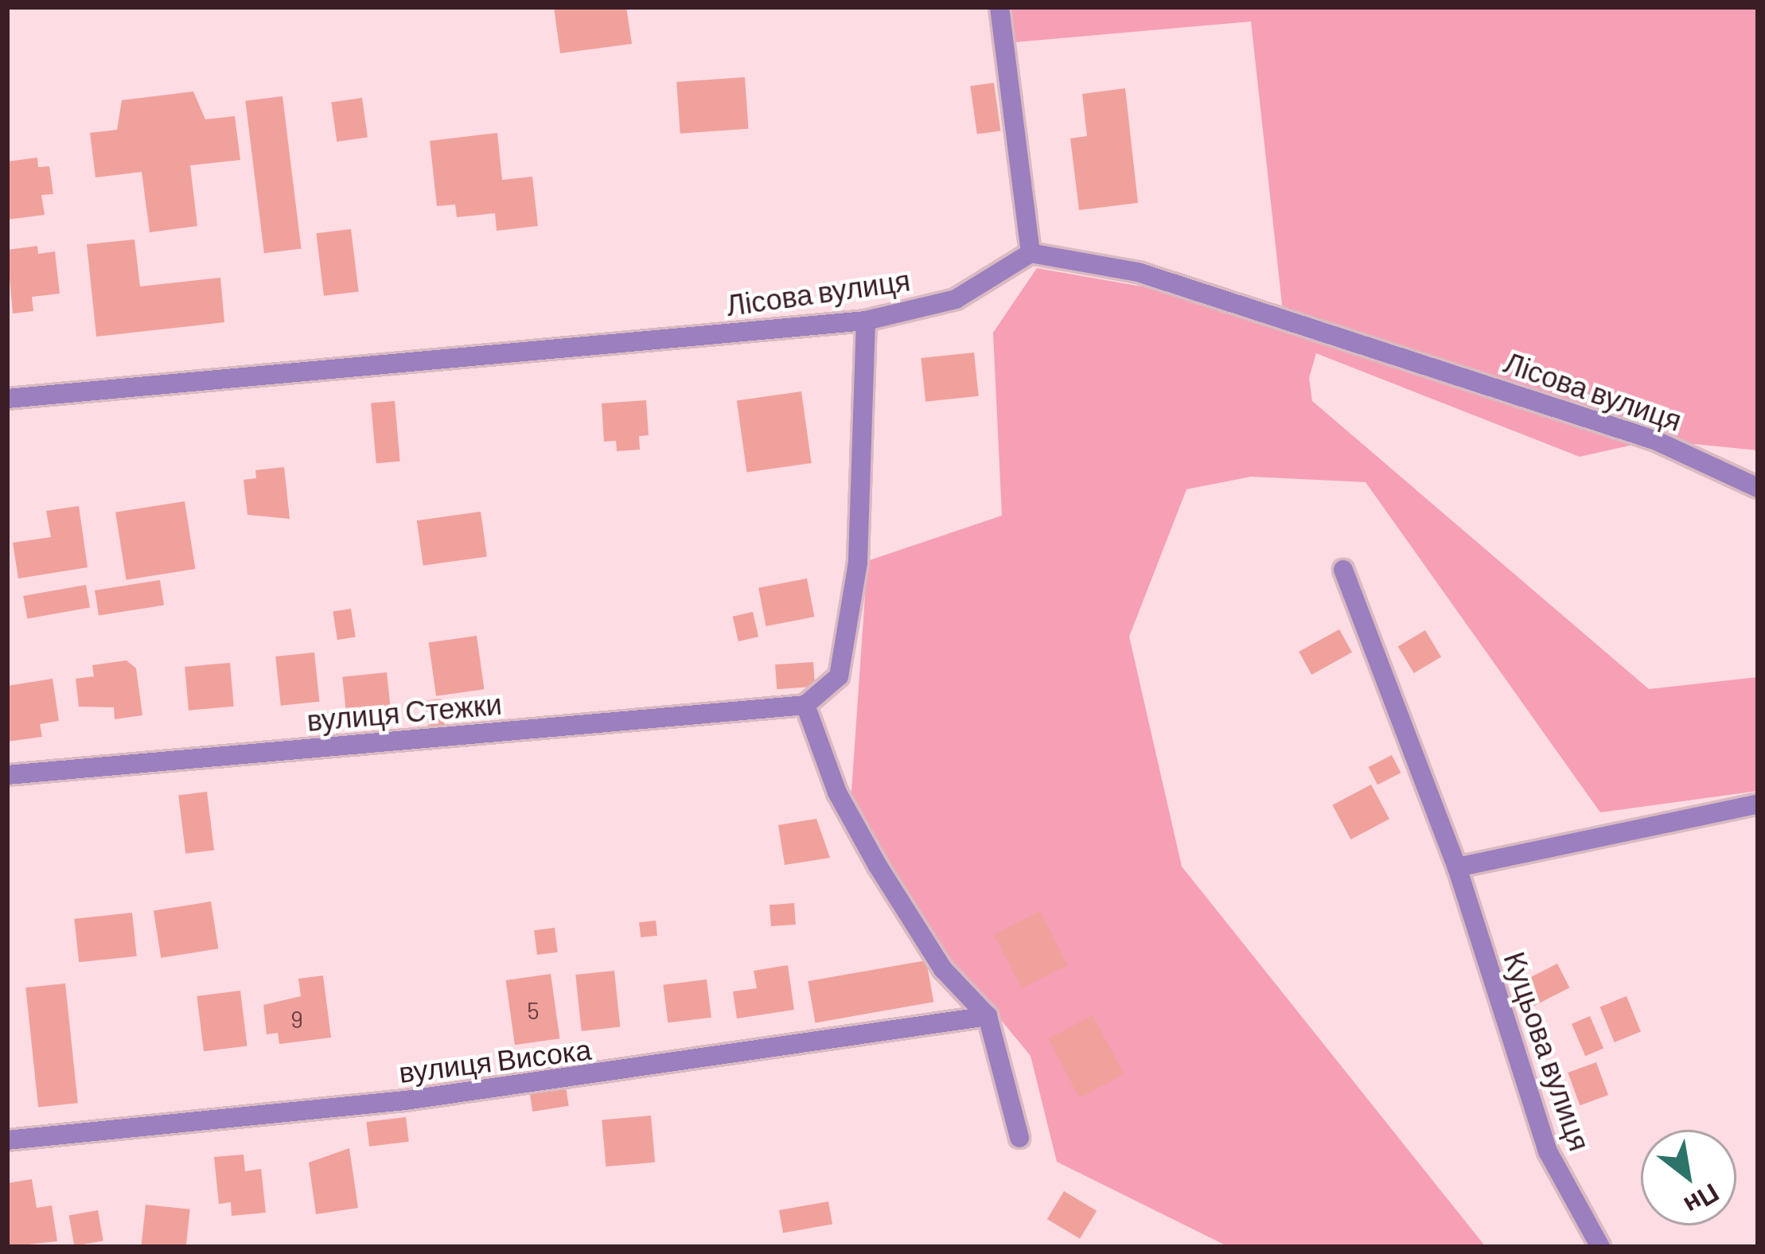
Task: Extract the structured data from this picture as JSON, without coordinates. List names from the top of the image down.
{
  "streets": {
    "street": [
      "Лісова вулиця",
      "вулиця Стежки",
      "Куцьова вулиця",
      "вулиця Висока"
    ]
  },
  "house_numbers": ["5", "9"],
  "north": "bottom right"
}
